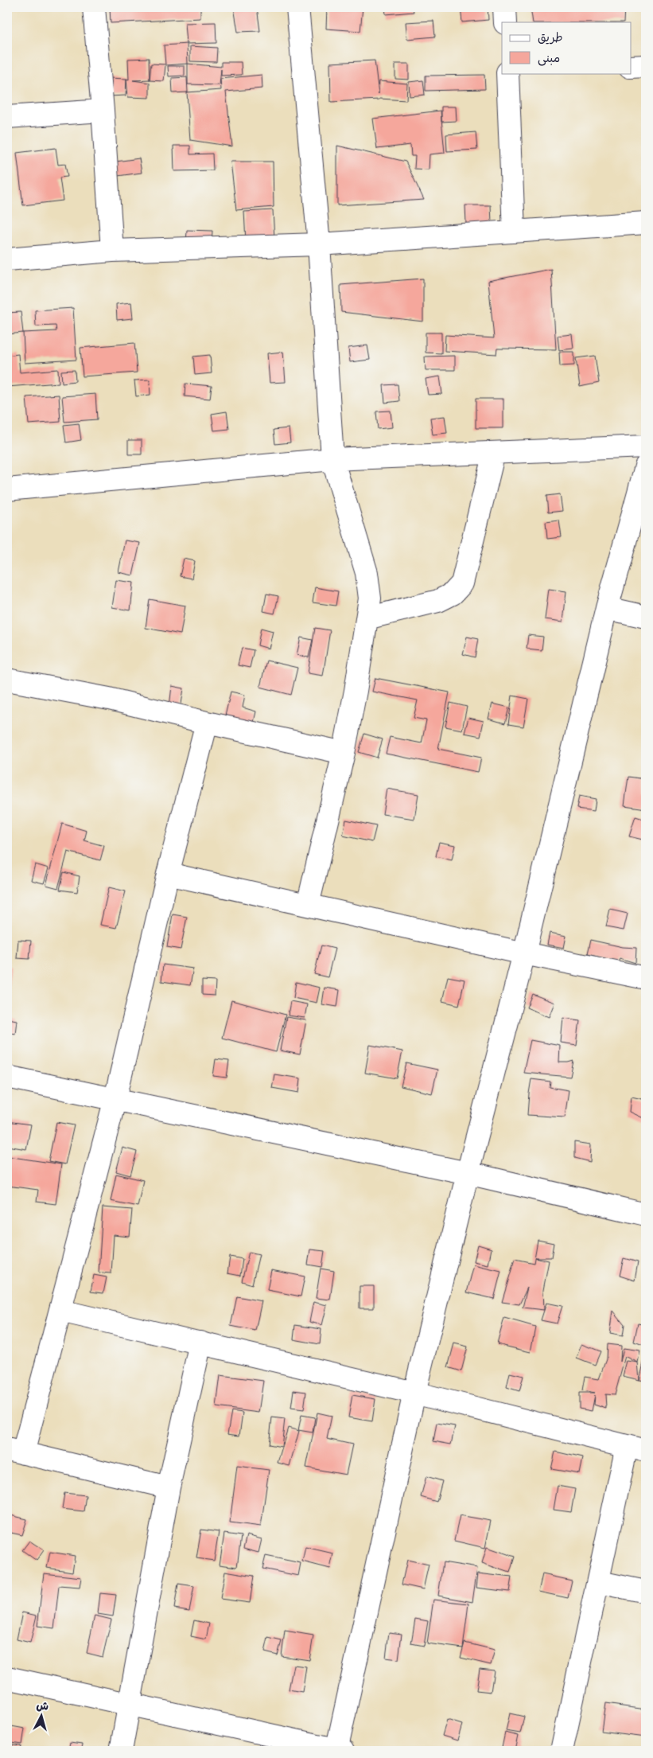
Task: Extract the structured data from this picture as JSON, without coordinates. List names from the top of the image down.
{
  "legend": ["طريق", "مبنى"],
  "north": "top"
}
